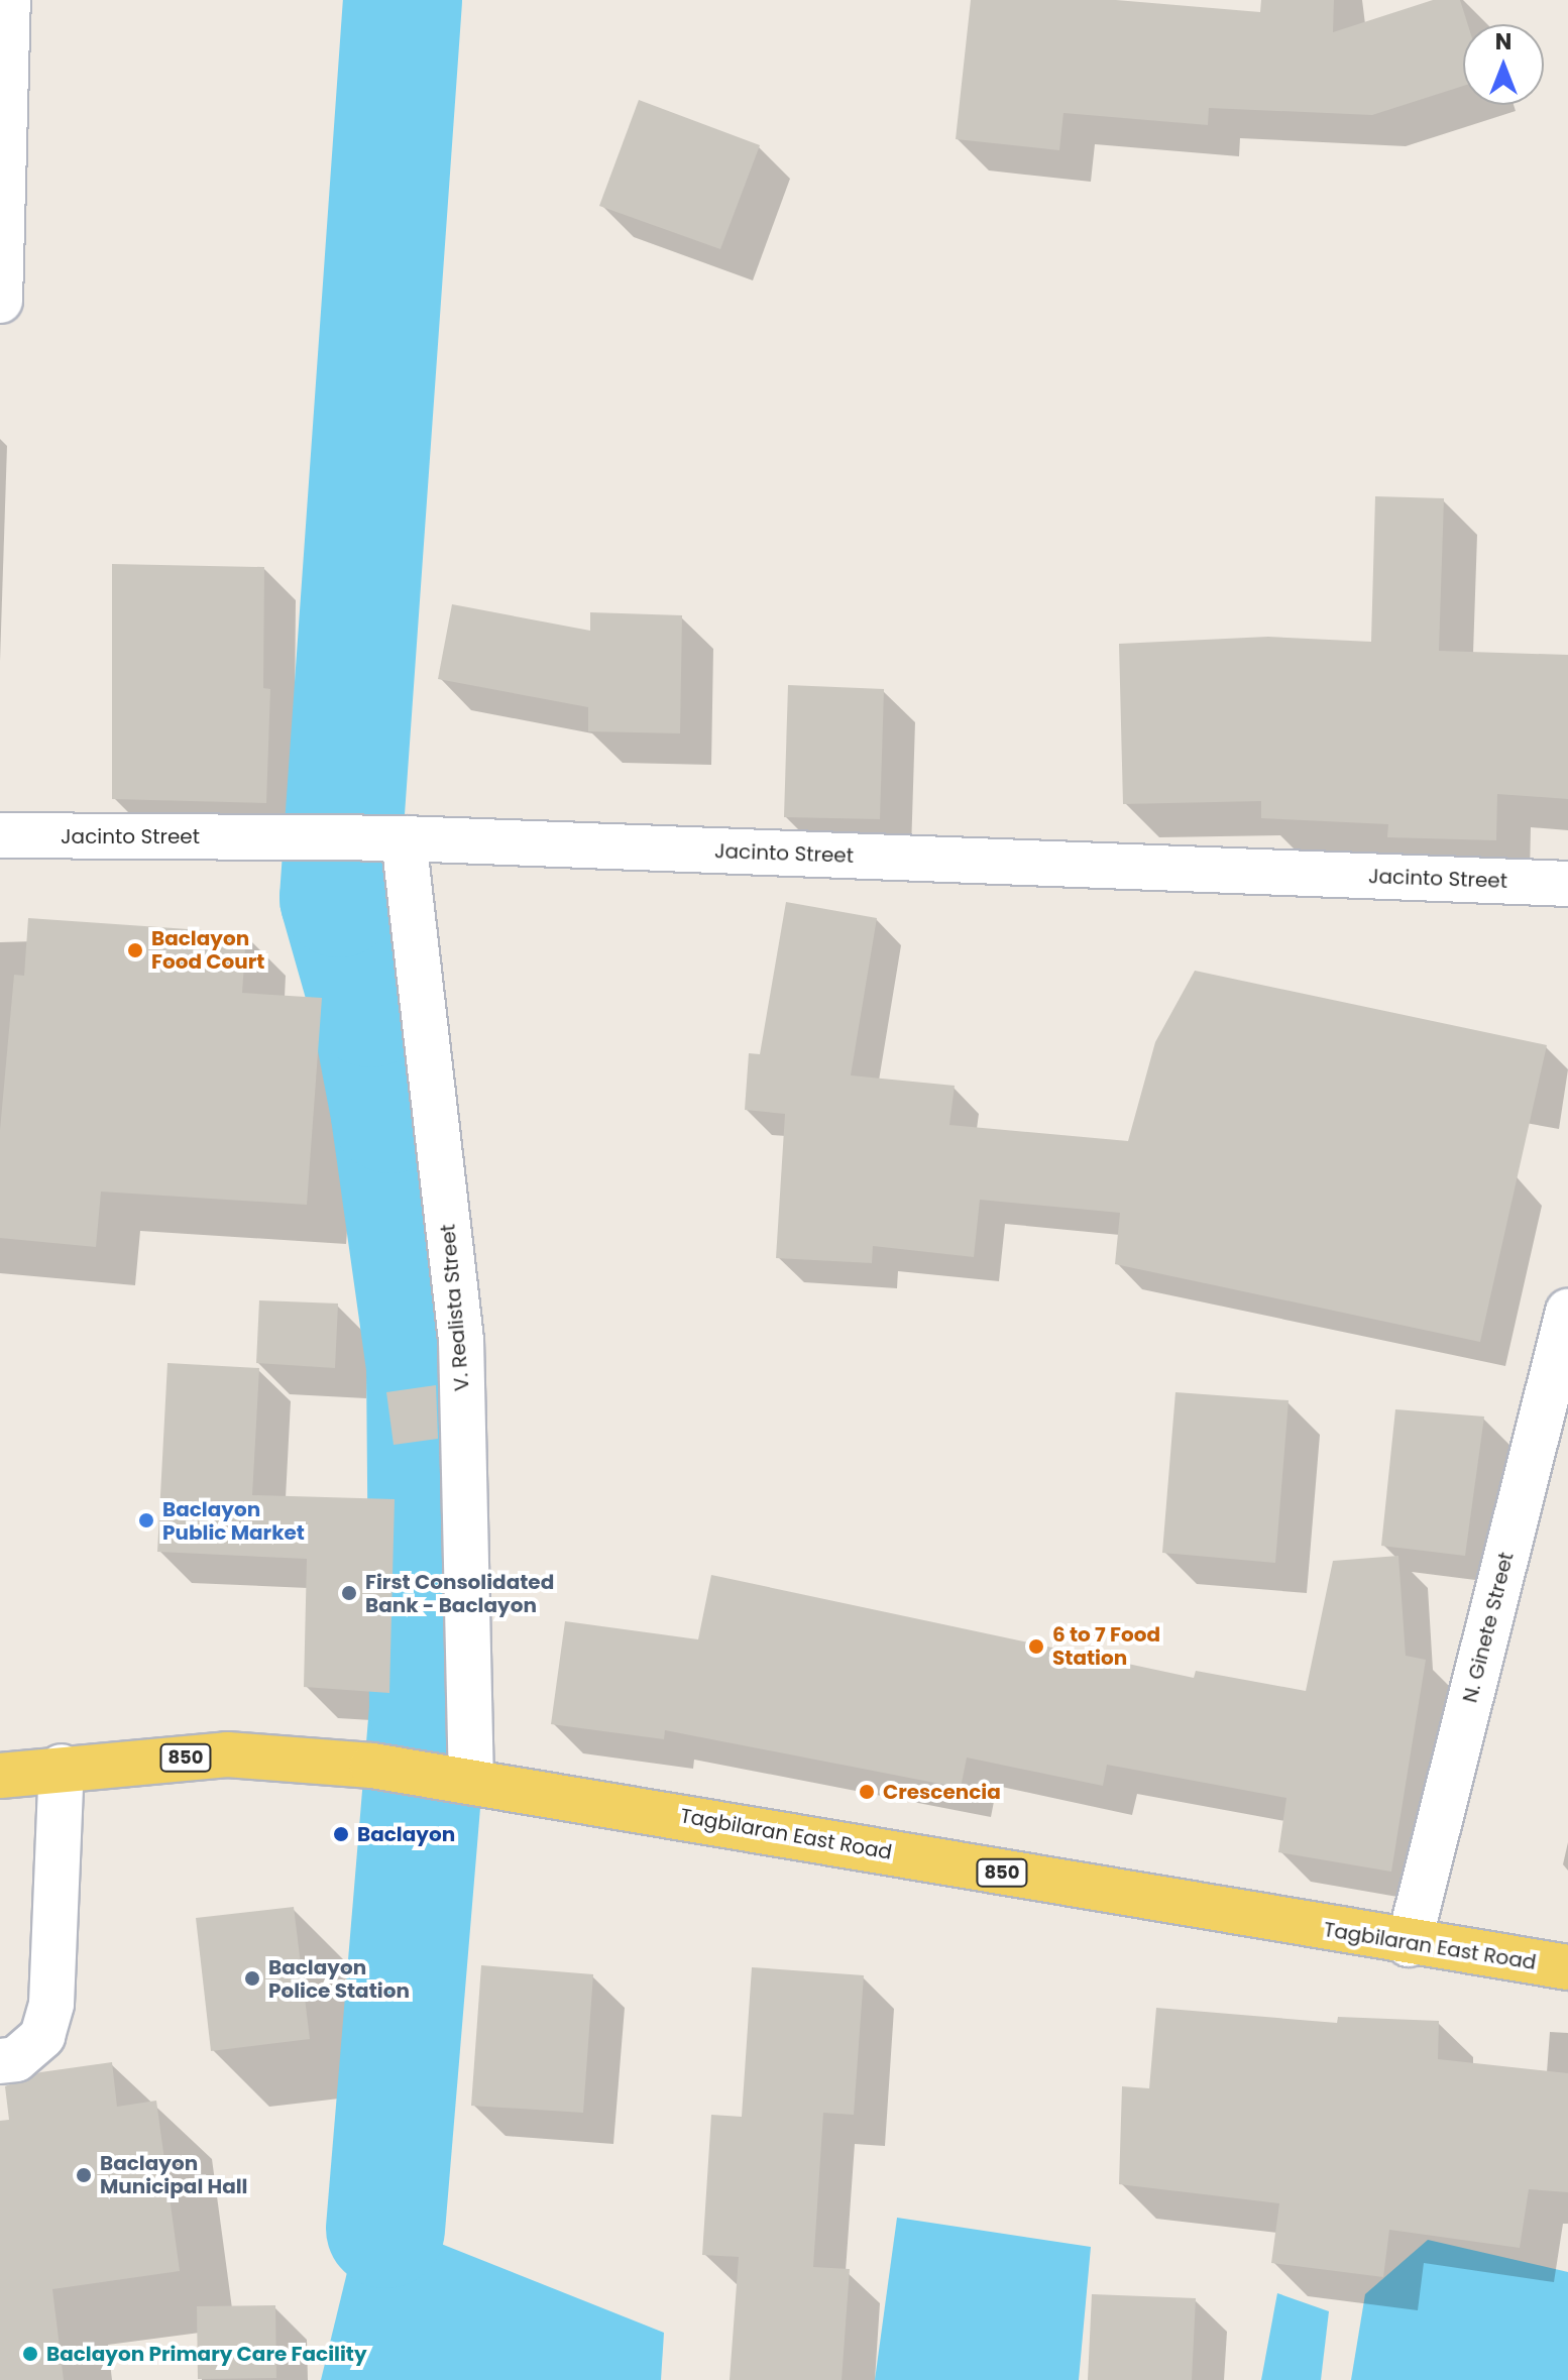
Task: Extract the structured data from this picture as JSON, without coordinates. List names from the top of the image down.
{
  "streets": {
    "main road": ["850", "Tagbilaran East Road"],
    "street": ["Jacinto Street", "V. Realista Street", "N. Ginete Street"]
  },
  "crossings": [
    ["Jacinto Street", "V. Realista Street"],
    ["V. Realista Street", "Tagbilaran East Road"],
    ["N. Ginete Street", "Tagbilaran East Road"]
  ],
  "places": [
    "Baclayon Food Court",
    "Baclayon Public Market",
    "First Consolidated Bank - Baclayon",
    "6 to 7 Food Station",
    "Crescencia",
    "Baclayon",
    "Baclayon Police Station",
    "Baclayon Municipal Hall",
    "Baclayon Primary Care Facility"
  ],
  "north": "top"
}
